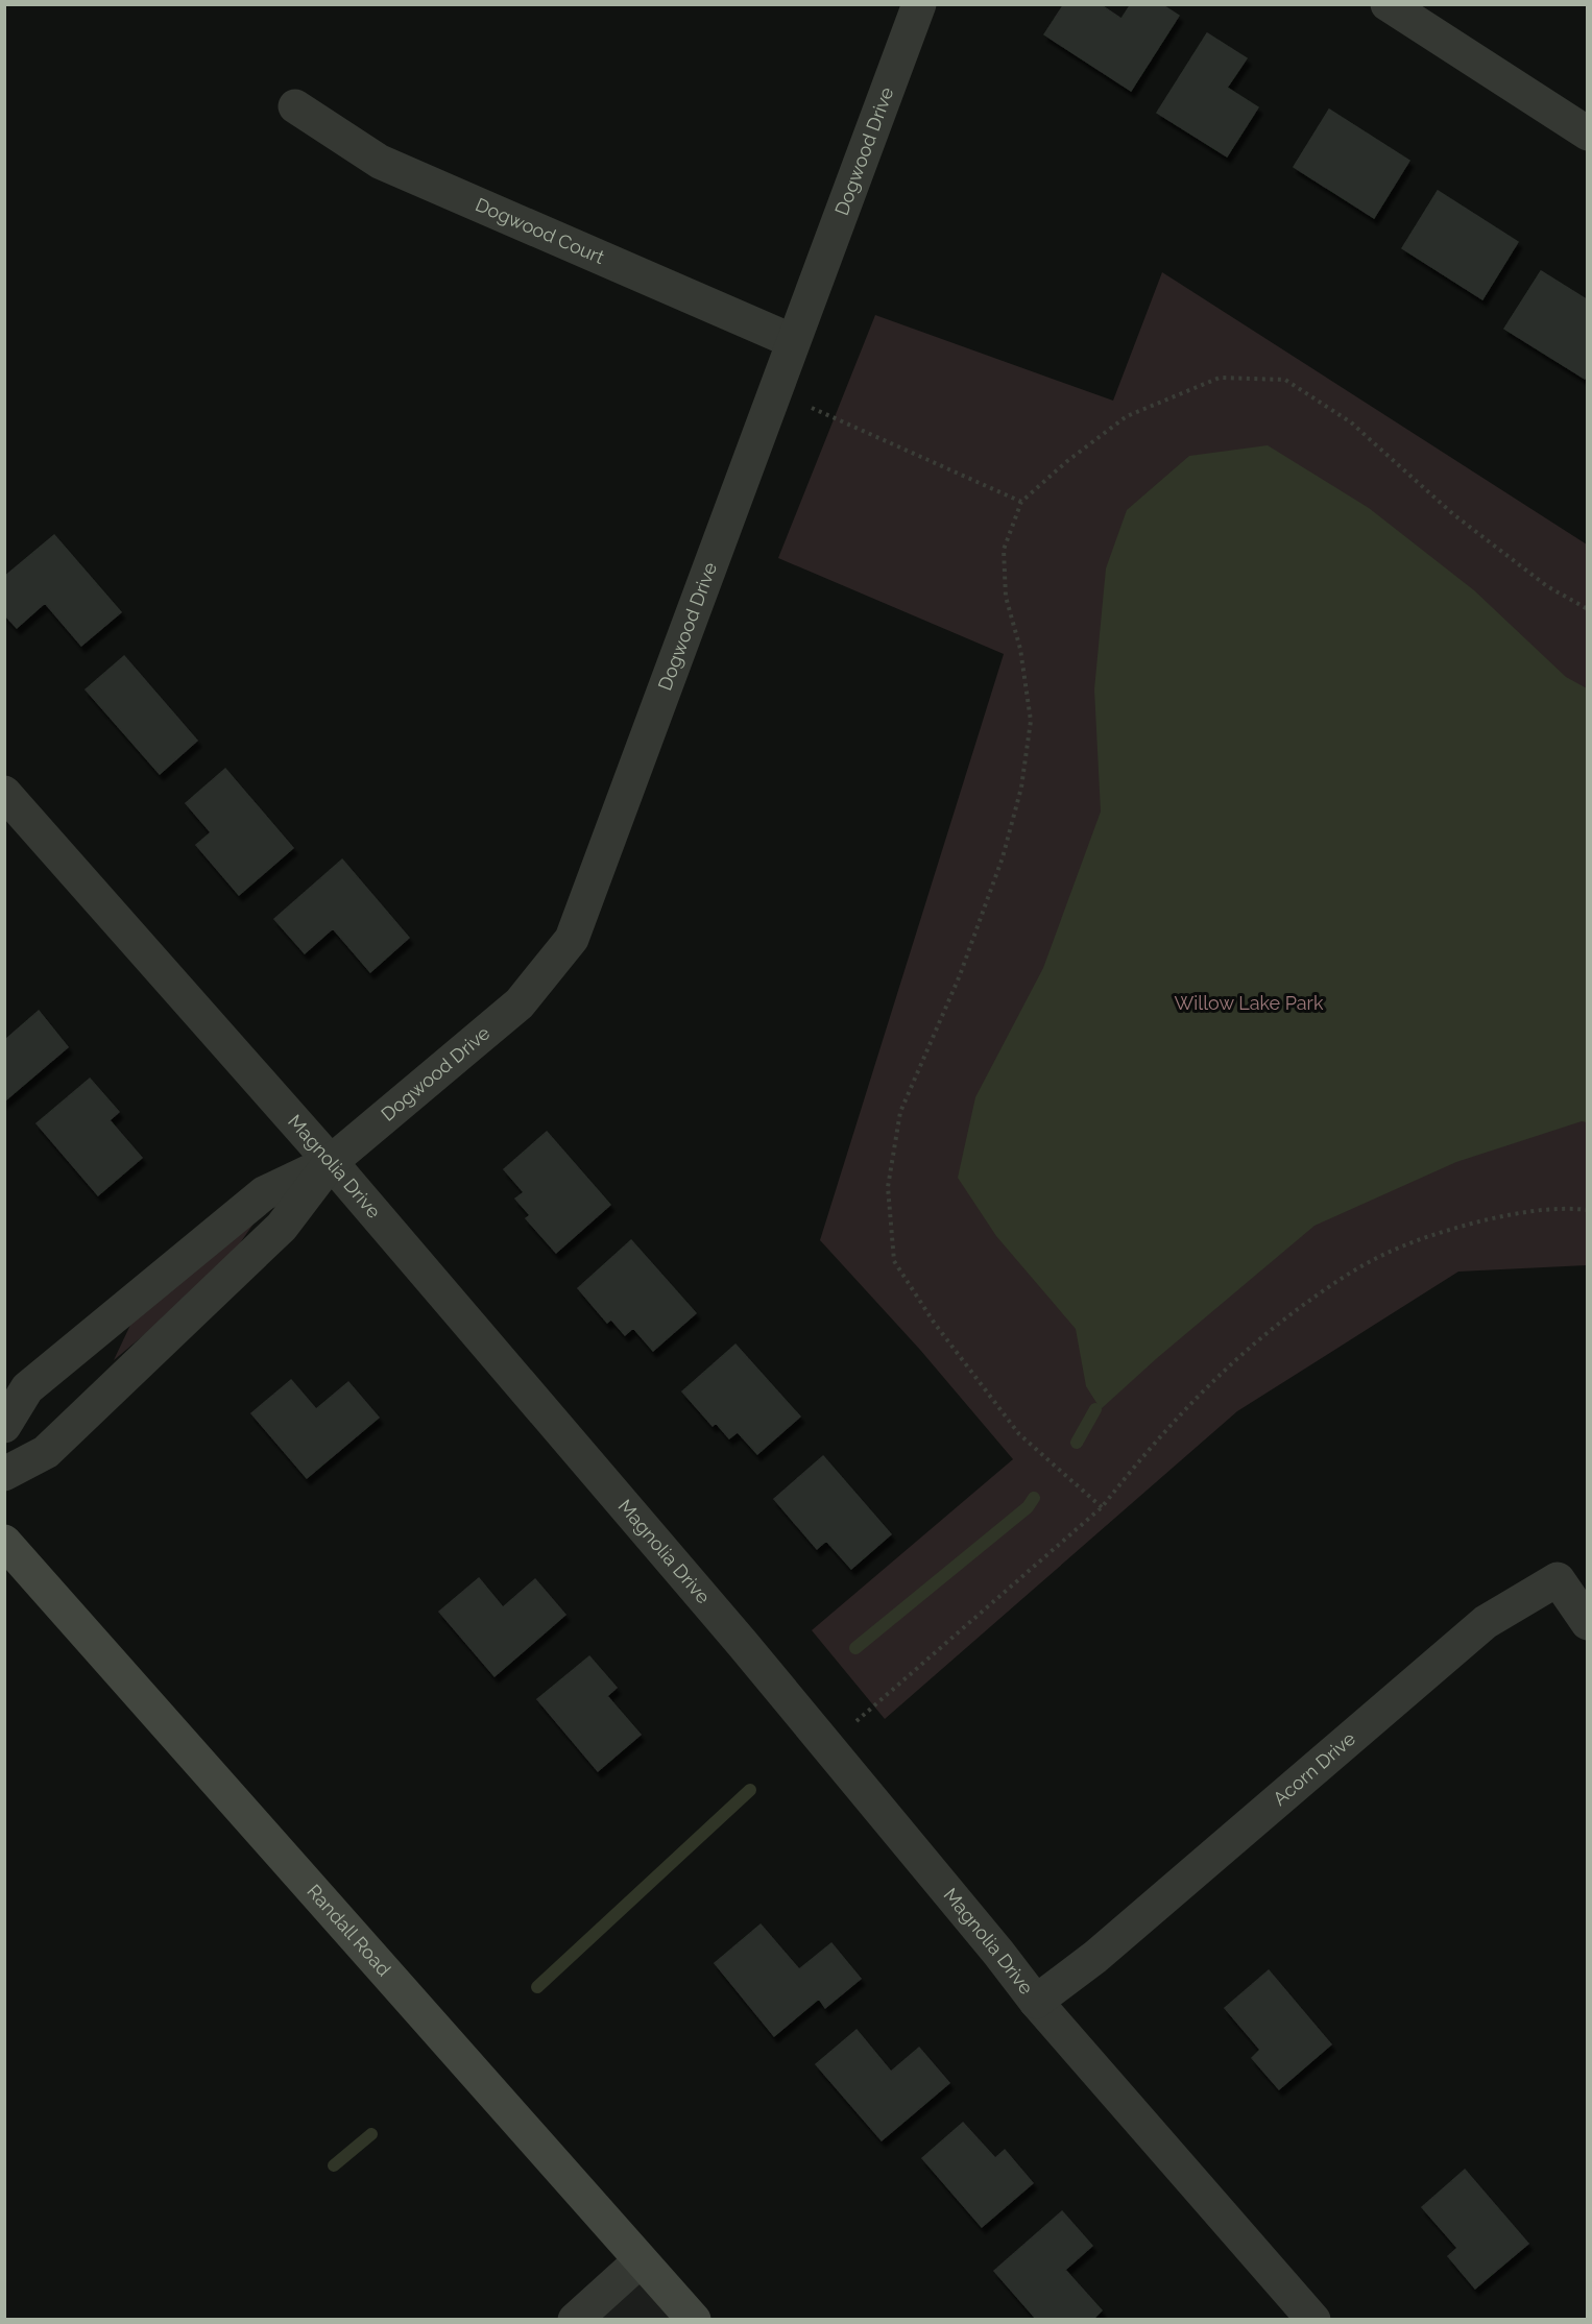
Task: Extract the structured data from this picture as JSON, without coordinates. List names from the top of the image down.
{
  "streets": {
    "main road": ["Randall Road"],
    "street": [
      "Dogwood Drive",
      "Dogwood Court",
      "Magnolia Drive",
      "Acorn Drive"
    ]
  },
  "crossings": [
    ["Dogwood Drive", "Dogwood Court"],
    ["Dogwood Drive", "Magnolia Drive"],
    ["Magnolia Drive", "Acorn Drive"]
  ],
  "parks": ["Willow Lake Park"]
}
